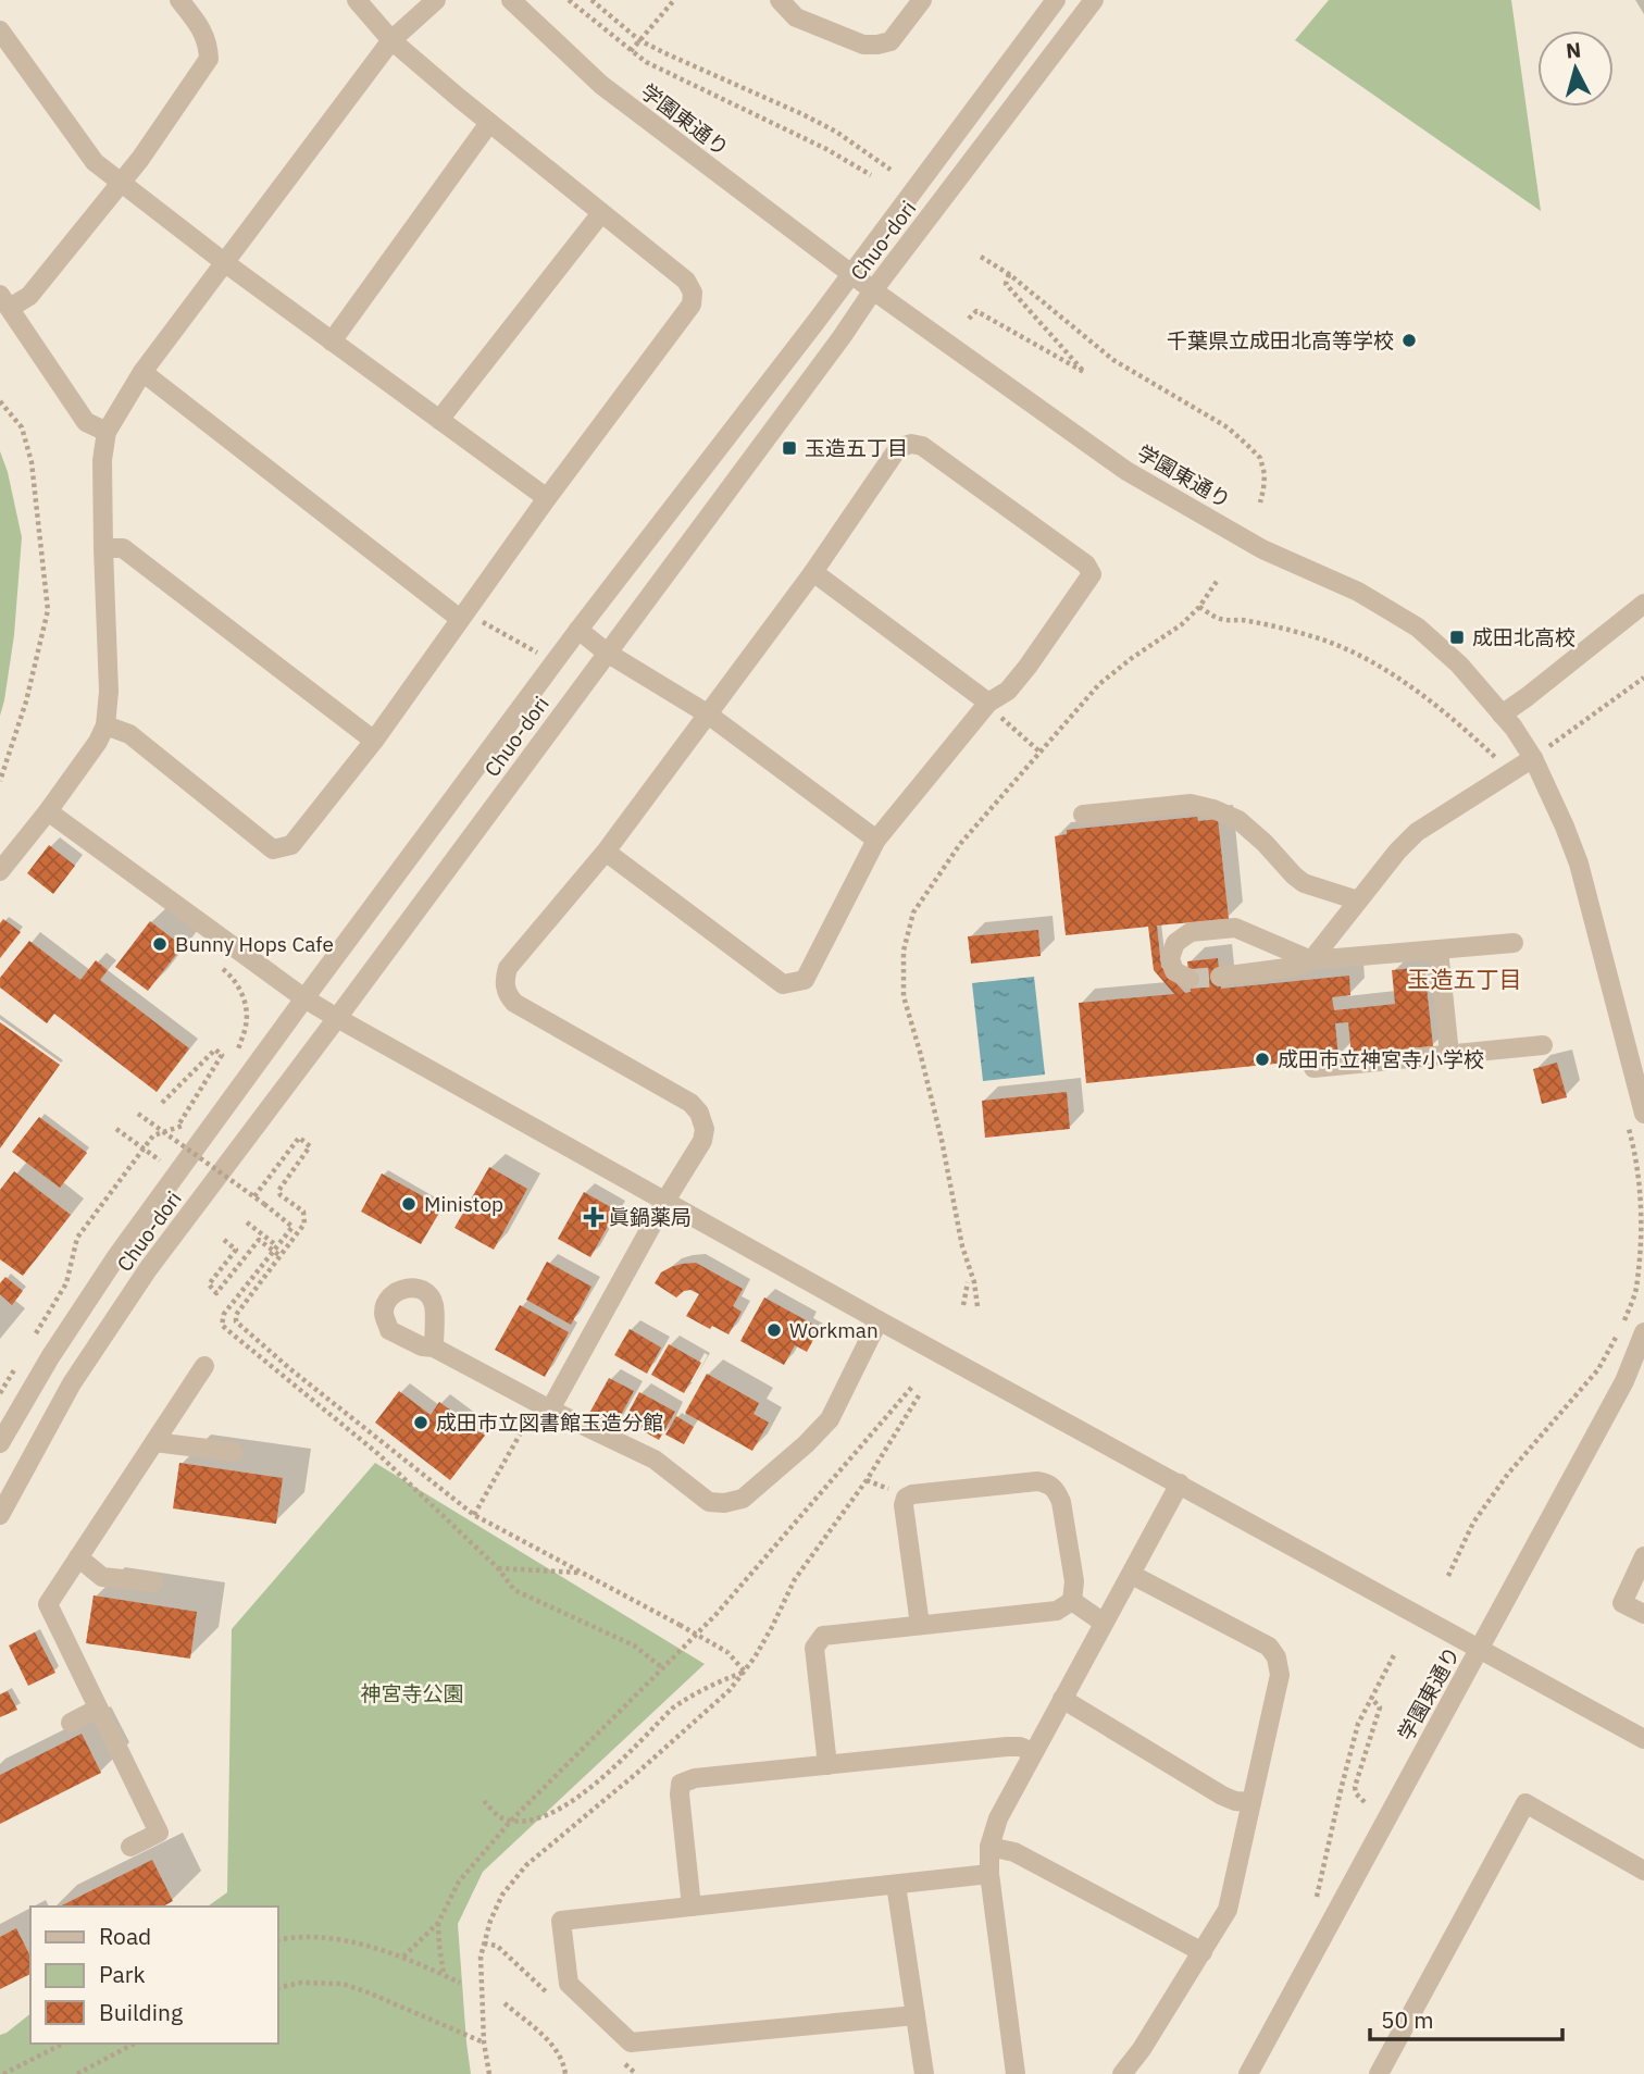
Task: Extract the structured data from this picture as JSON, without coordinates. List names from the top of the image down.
{
  "streets": {
    "street": ["学園東通り", "Chuo-dori"]
  },
  "crossings": [
    ["学園東通り", "Chuo-dori"]
  ],
  "districts": ["玉造五丁目"],
  "parks": ["神宮寺公園"],
  "places": {
    "other": [
      "千葉県立成田北高等学校",
      "Bunny Hops Cafe",
      "成田市立神宮寺小学校",
      "Ministop",
      "Workman",
      "成田市立図書館玉造分館"
    ],
    "transit": ["玉造五丁目", "成田北高校"],
    "health": ["眞鍋薬局"]
  },
  "legend": ["Road", "Park", "Building"],
  "scale_bar": "50 m",
  "north": "top"
}
